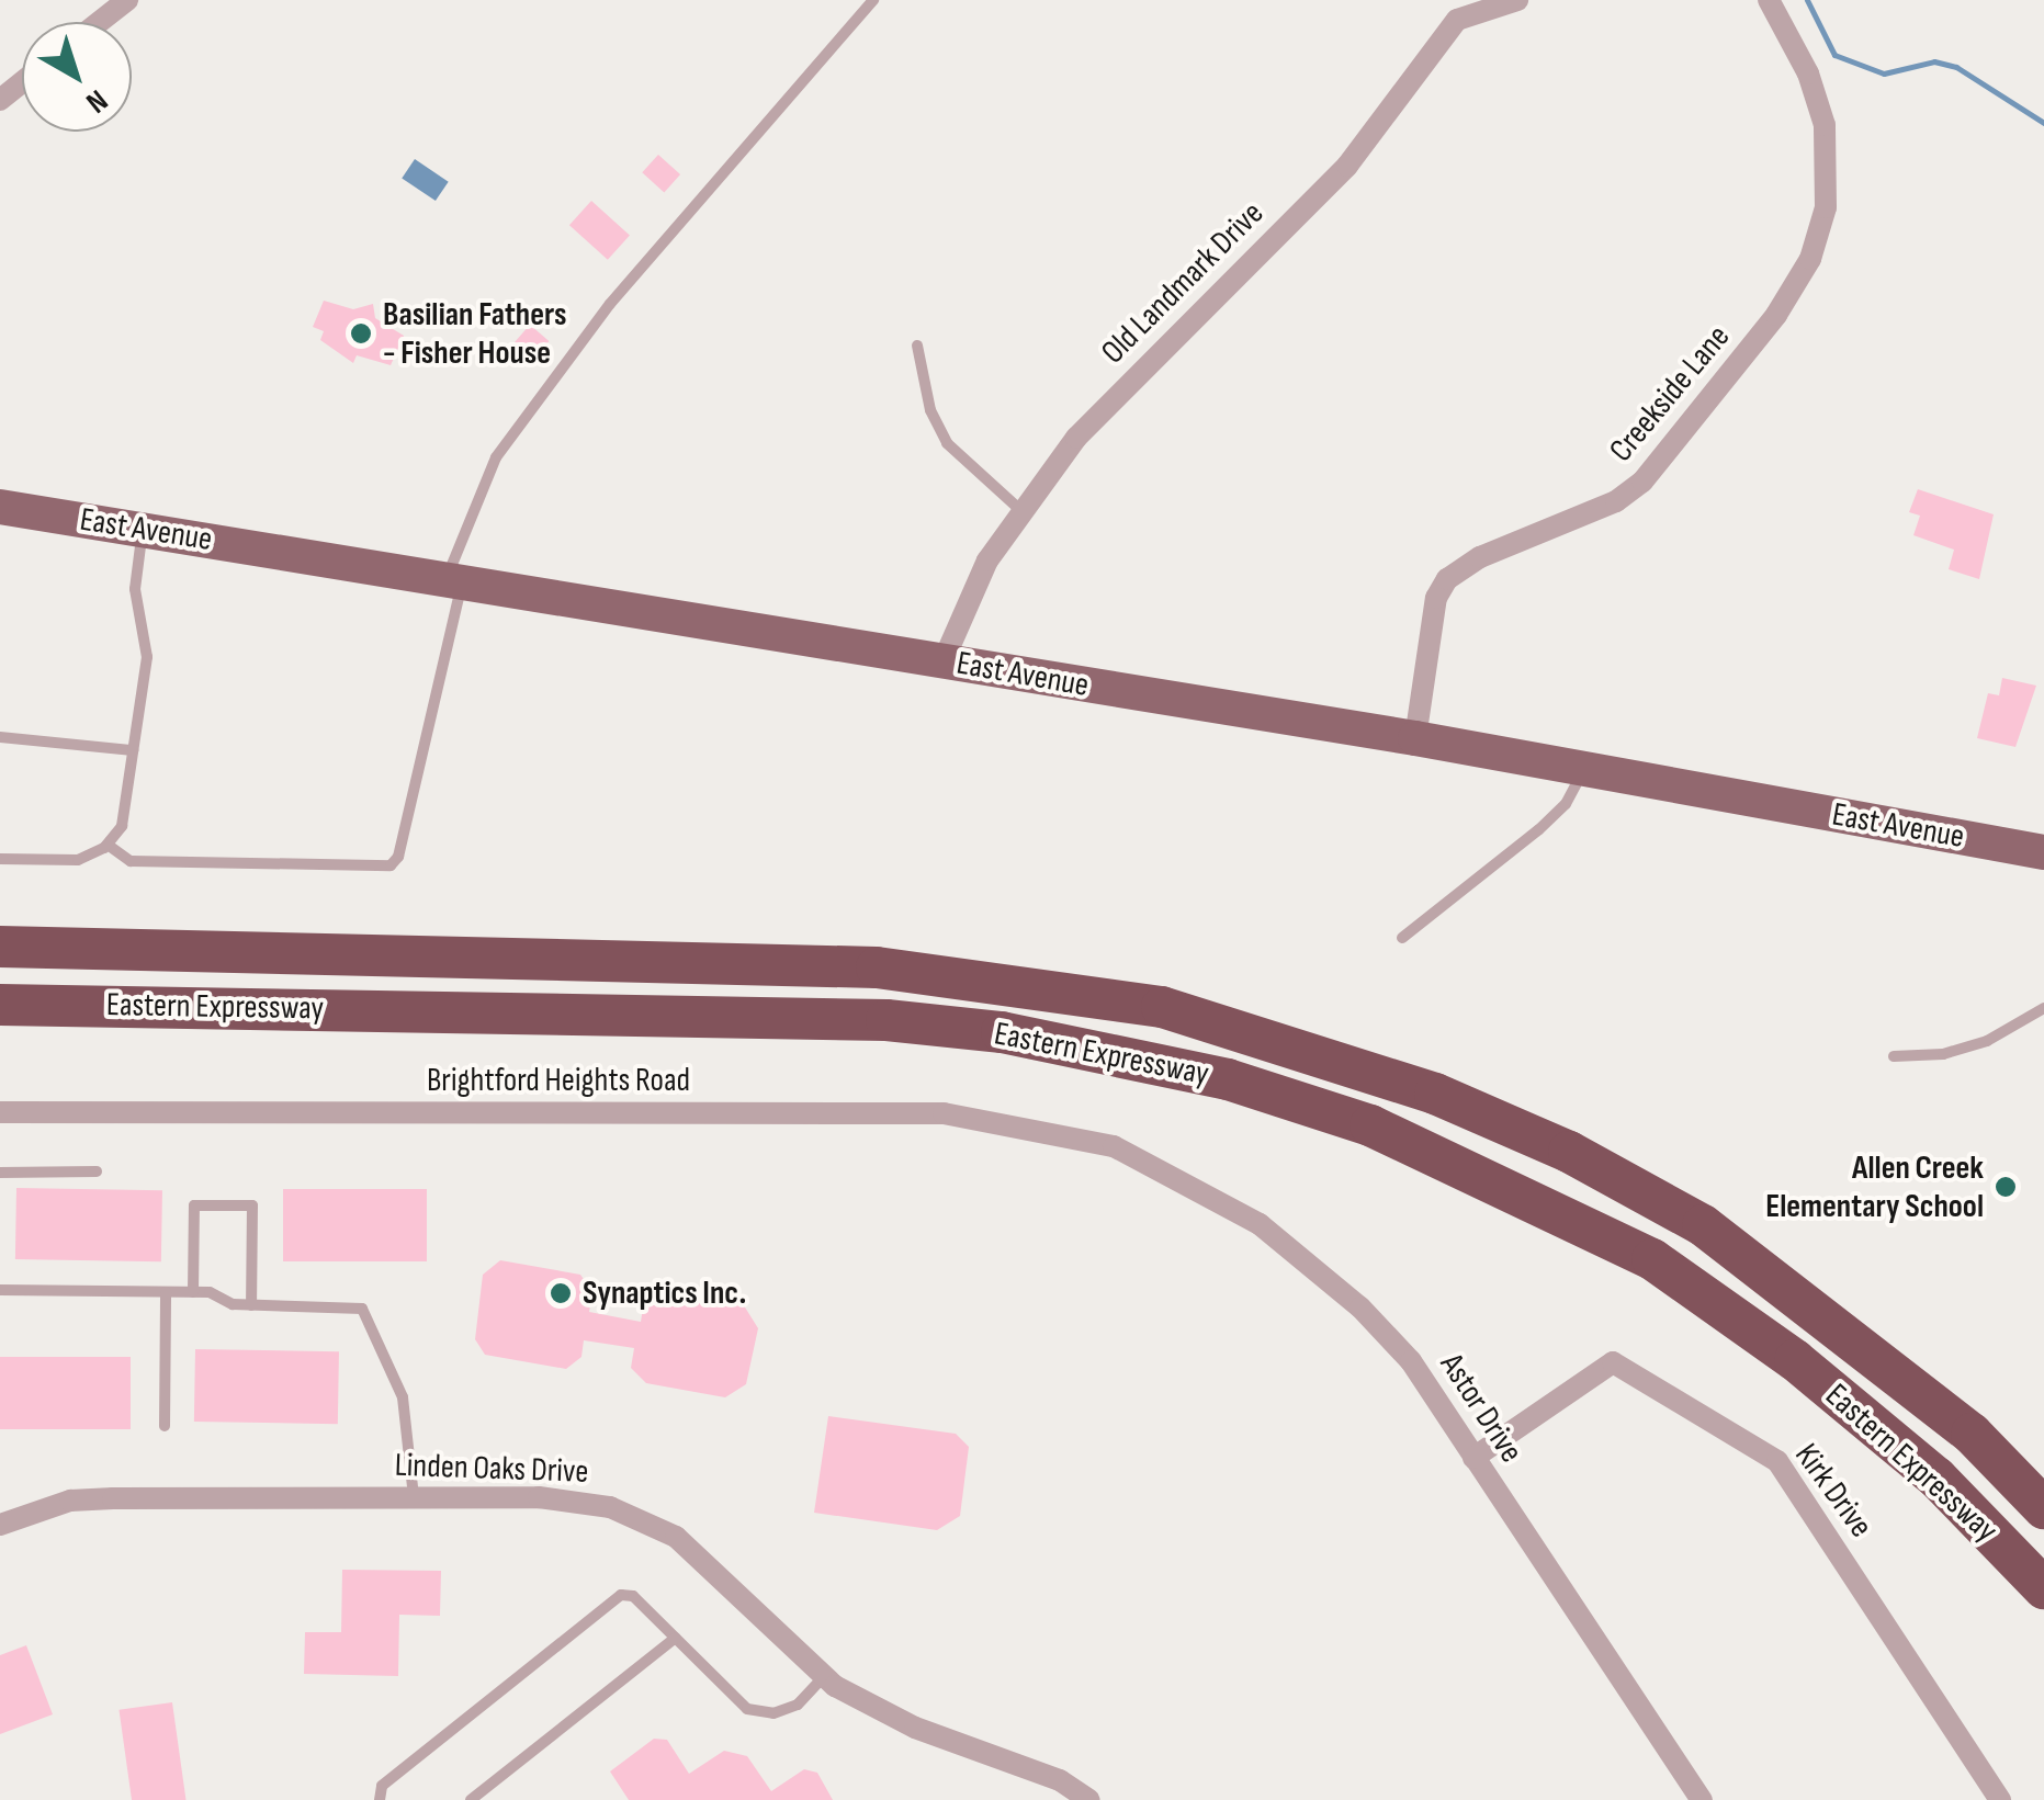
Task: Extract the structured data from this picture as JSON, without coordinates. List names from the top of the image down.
{
  "streets": {
    "highway": ["Eastern Expressway"],
    "main road": ["East Avenue"],
    "street": [
      "Old Landmark Drive",
      "Creekside Lane",
      "Brightford Heights Road",
      "Astor Drive",
      "Linden Oaks Drive",
      "Kirk Drive"
    ]
  },
  "crossings": [
    ["Old Landmark Drive", "East Avenue"],
    ["Creekside Lane", "East Avenue"],
    ["Brightford Heights Road", "Astor Drive"],
    ["Astor Drive", "Kirk Drive"]
  ],
  "places": ["Basilian Fathers - Fisher House", "Allen Creek Elementary School", "Synaptics Inc."],
  "north": "bottom right"
}
